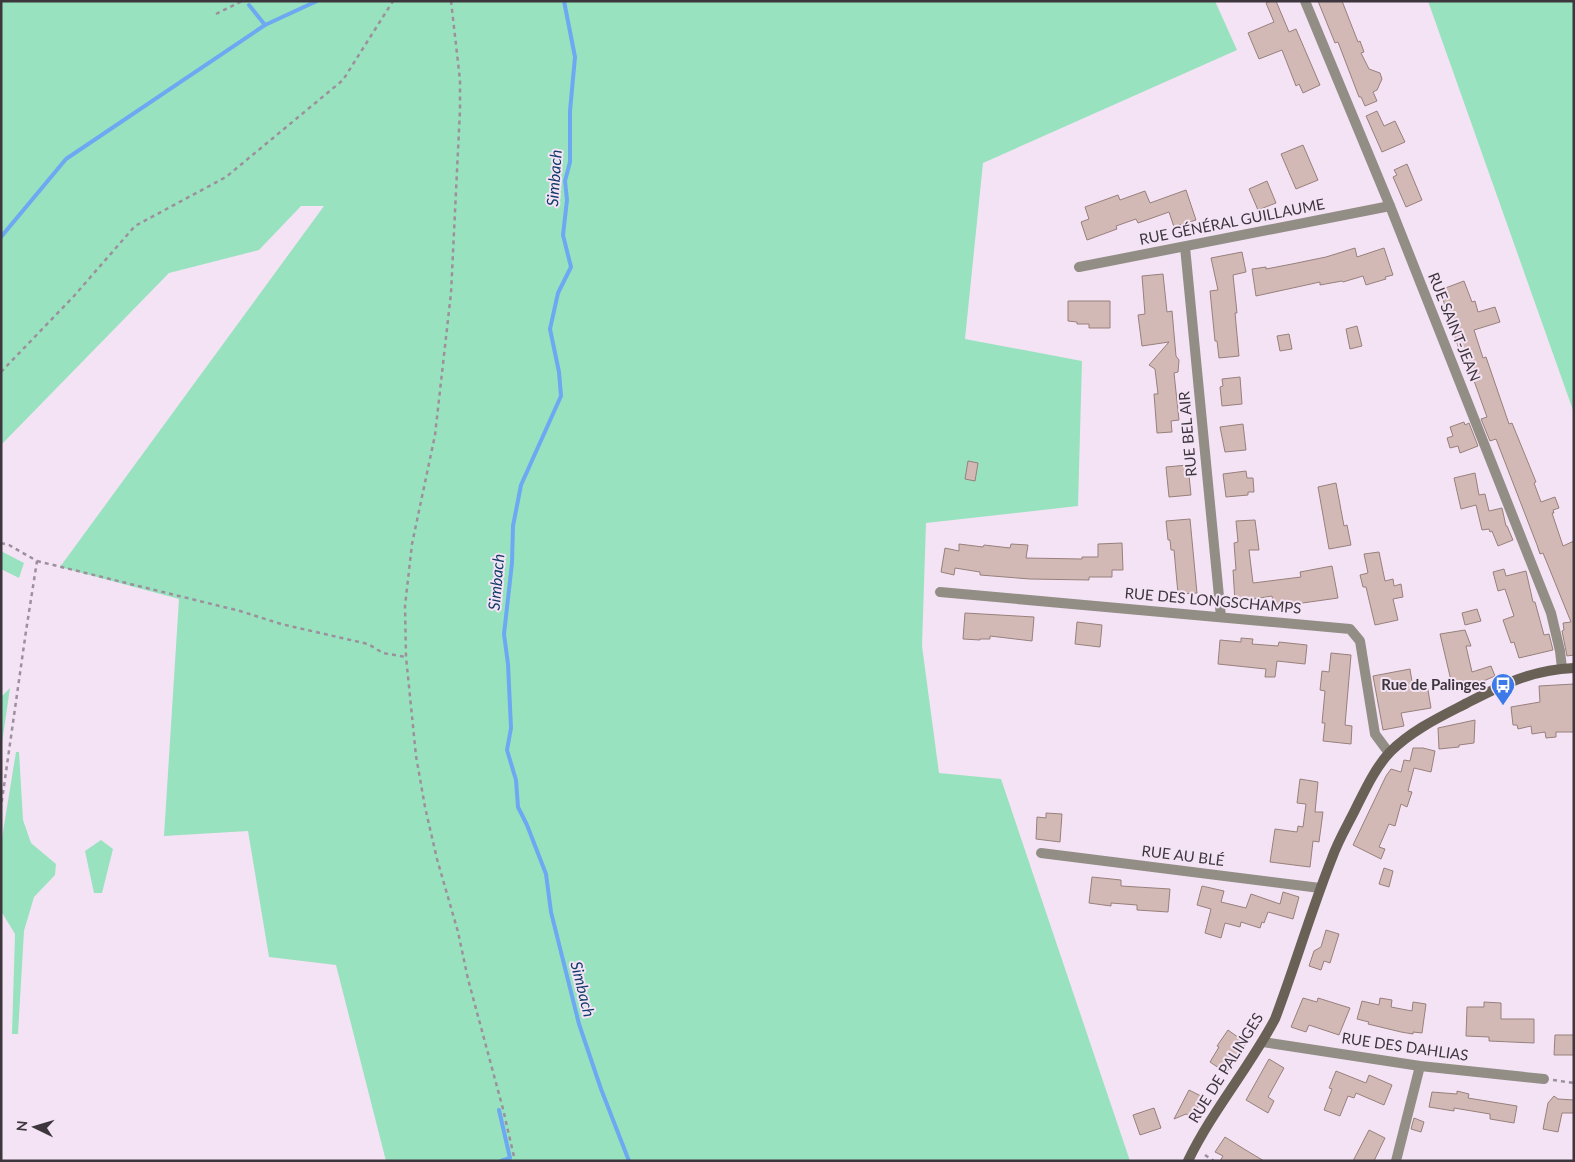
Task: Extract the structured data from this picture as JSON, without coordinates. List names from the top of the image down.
{
  "streets": {
    "main road": ["RUE DE PALINGES"],
    "street": [
      "RUE GÉNÉRAL GUILLAUME",
      "RUE SAINT-JEAN",
      "RUE BEL AIR",
      "RUE DES LONGSCHAMPS",
      "RUE AU BLÉ",
      "RUE DES DAHLIAS"
    ]
  },
  "crossings": [
    ["RUE GÉNÉRAL GUILLAUME", "RUE SAINT-JEAN"],
    ["RUE GÉNÉRAL GUILLAUME", "RUE BEL AIR"],
    ["RUE SAINT-JEAN", "RUE DE PALINGES"],
    ["RUE BEL AIR", "RUE DES LONGSCHAMPS"],
    ["RUE DES LONGSCHAMPS", "RUE DE PALINGES"],
    ["RUE AU BLÉ", "RUE DE PALINGES"],
    ["RUE DES DAHLIAS", "RUE DE PALINGES"]
  ],
  "water": ["Simbach"],
  "places": {
    "bus stop": ["Rue de Palinges"]
  },
  "north": "left"
}
